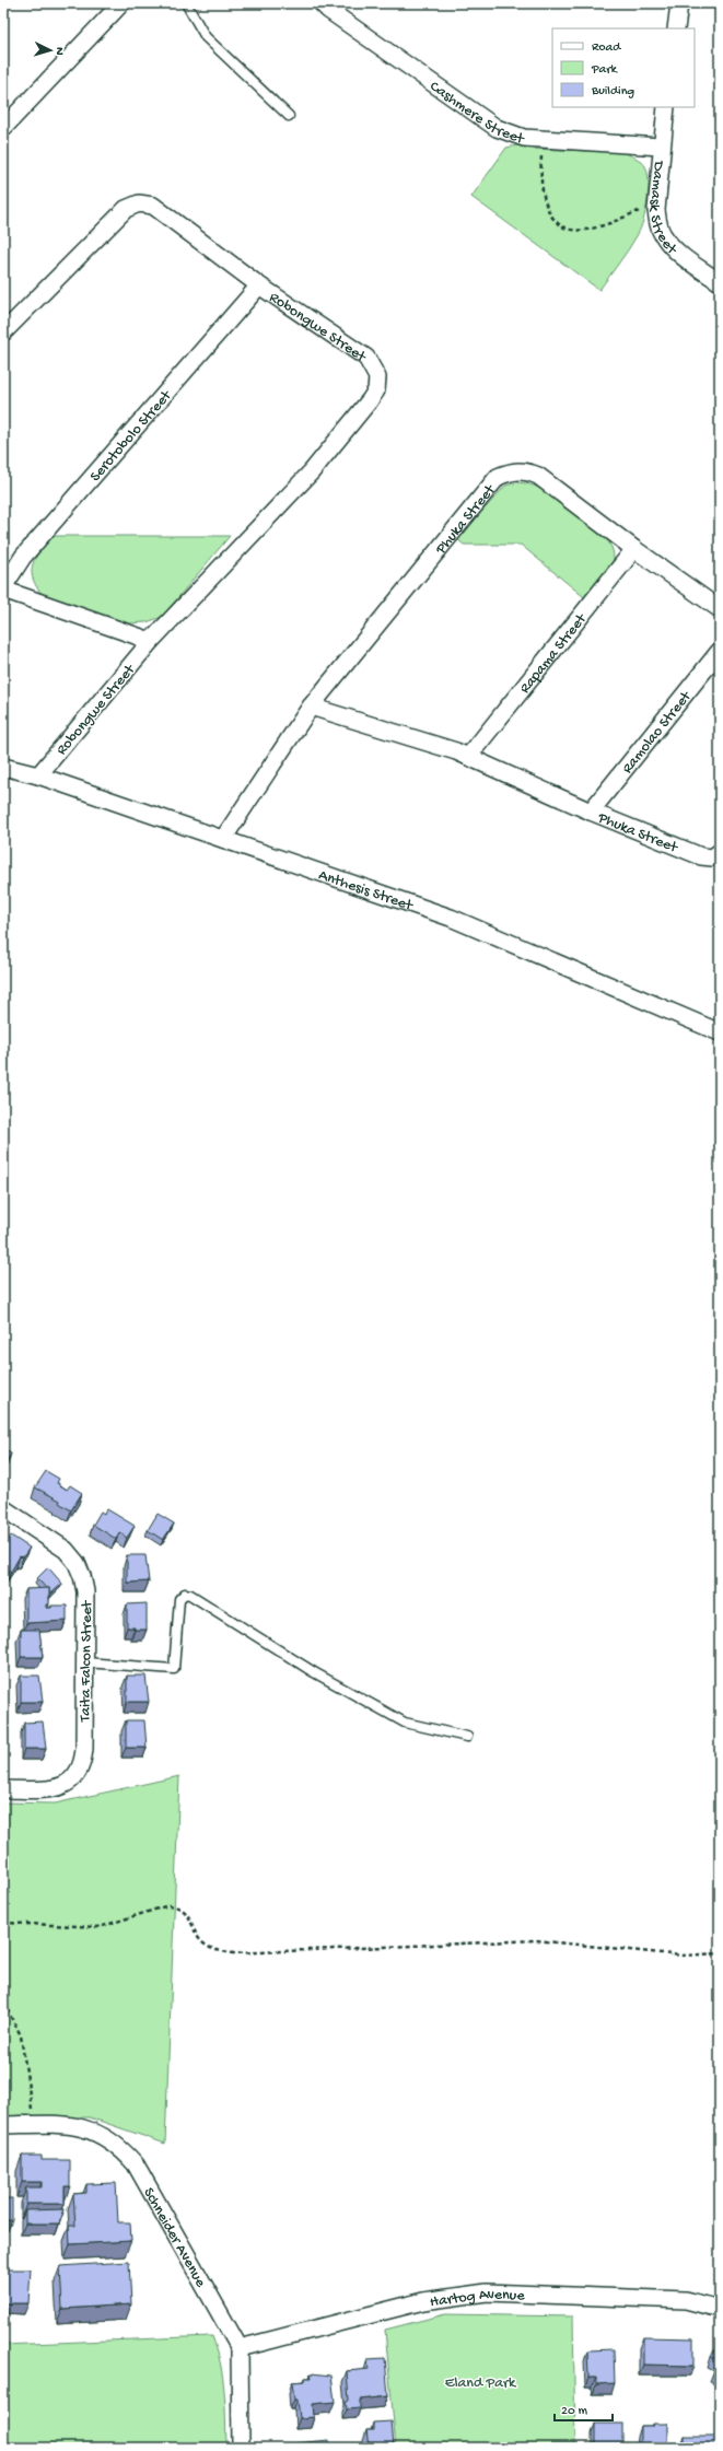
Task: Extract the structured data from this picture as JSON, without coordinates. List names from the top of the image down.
{
  "streets": {
    "street": [
      "Cashmere Street",
      "Damask Street",
      "Robongwe Street",
      "Serotobolo Street",
      "Phuka Street",
      "Rapama Street",
      "Ramolao Street",
      "Anthesis Street",
      "Taita Falcon Street",
      "Schneider Avenue",
      "Hartog Avenue"
    ]
  },
  "crossings": [
    ["Cashmere Street", "Damask Street"],
    ["Robongwe Street", "Serotobolo Street"],
    ["Robongwe Street", "Anthesis Street"],
    ["Phuka Street", "Rapama Street"],
    ["Phuka Street", "Ramolao Street"],
    ["Phuka Street", "Anthesis Street"],
    ["Schneider Avenue", "Hartog Avenue"]
  ],
  "parks": ["Eland Park"],
  "legend": ["Road", "Park", "Building"],
  "scale_bar": "20 m",
  "north": "right"
}
